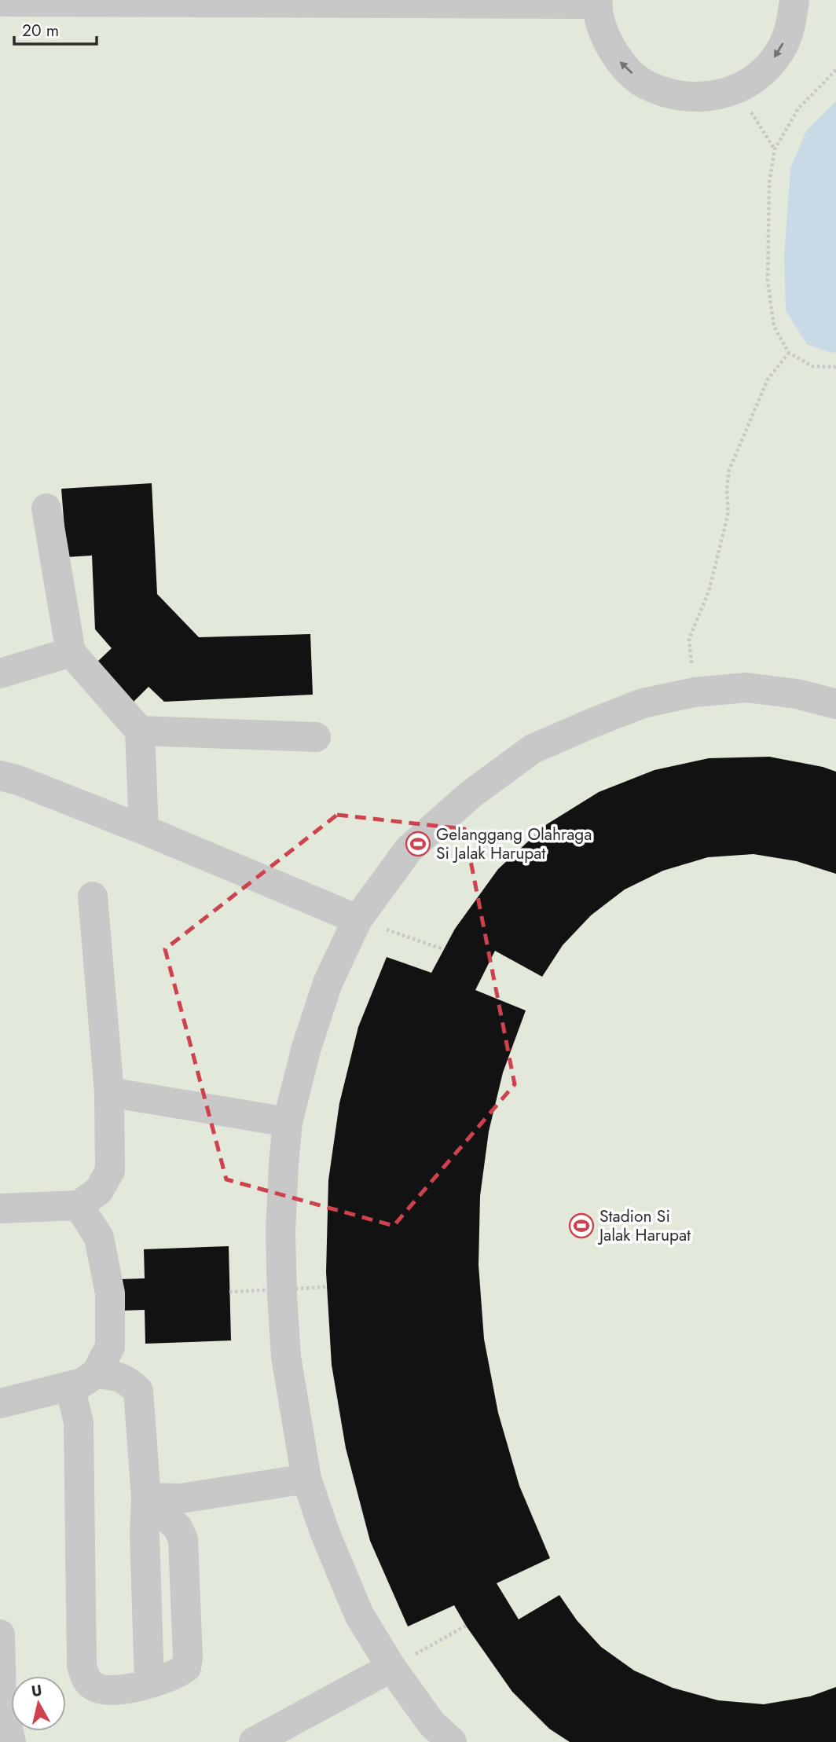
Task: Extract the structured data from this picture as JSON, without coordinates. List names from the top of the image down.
{
  "places": {
    "sports": ["Gelanggang Olahraga Si Jalak Harupat", "Stadion Si Jalak Harupat"]
  },
  "scale_bar": "20 m",
  "north": "top"
}
